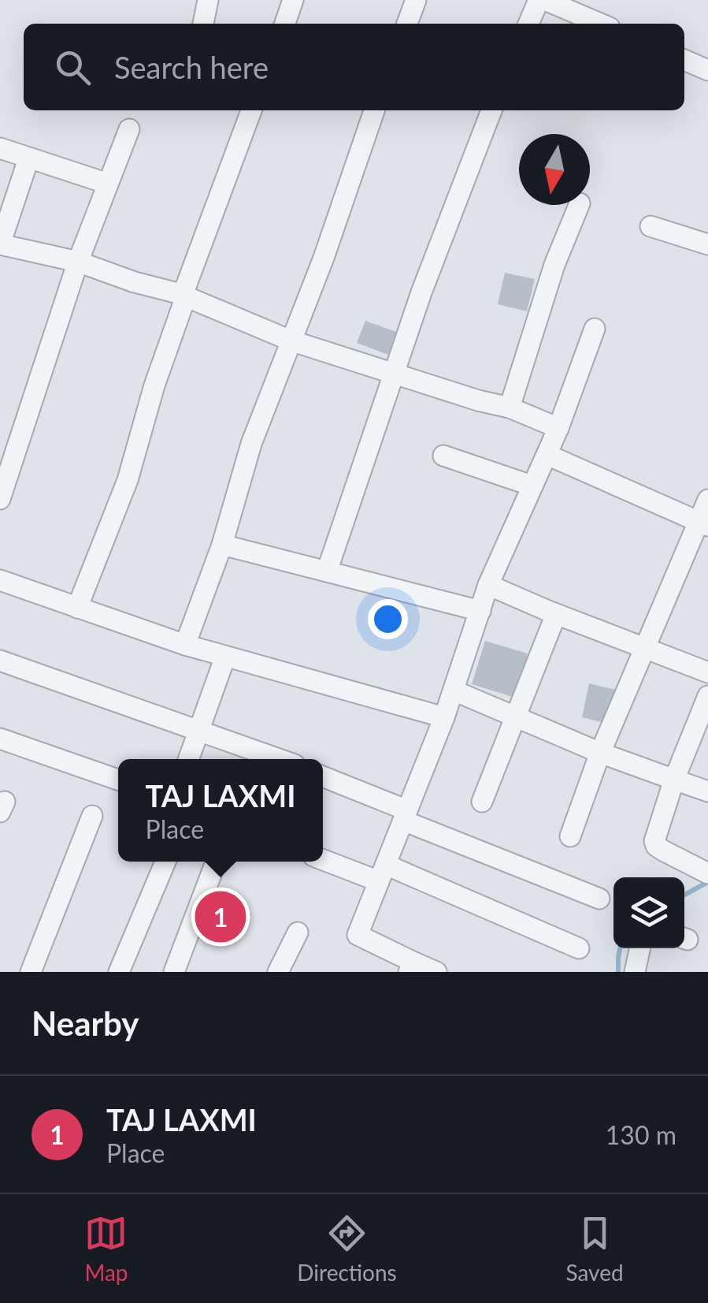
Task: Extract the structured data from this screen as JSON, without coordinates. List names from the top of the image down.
{
  "north": "bottom",
  "page": {
    "search": "Search here",
    "popup": ["TAJ LAXMI", "Place"],
    "pins": "1",
    "heading": "Nearby",
    "list": [
      {
        "mark": "1",
        "name": "TAJ LAXMI",
        "note": "Place",
        "value": "130 m"
      }
    ],
    "nav": ["Map", "Directions", "Saved"]
  }
}
